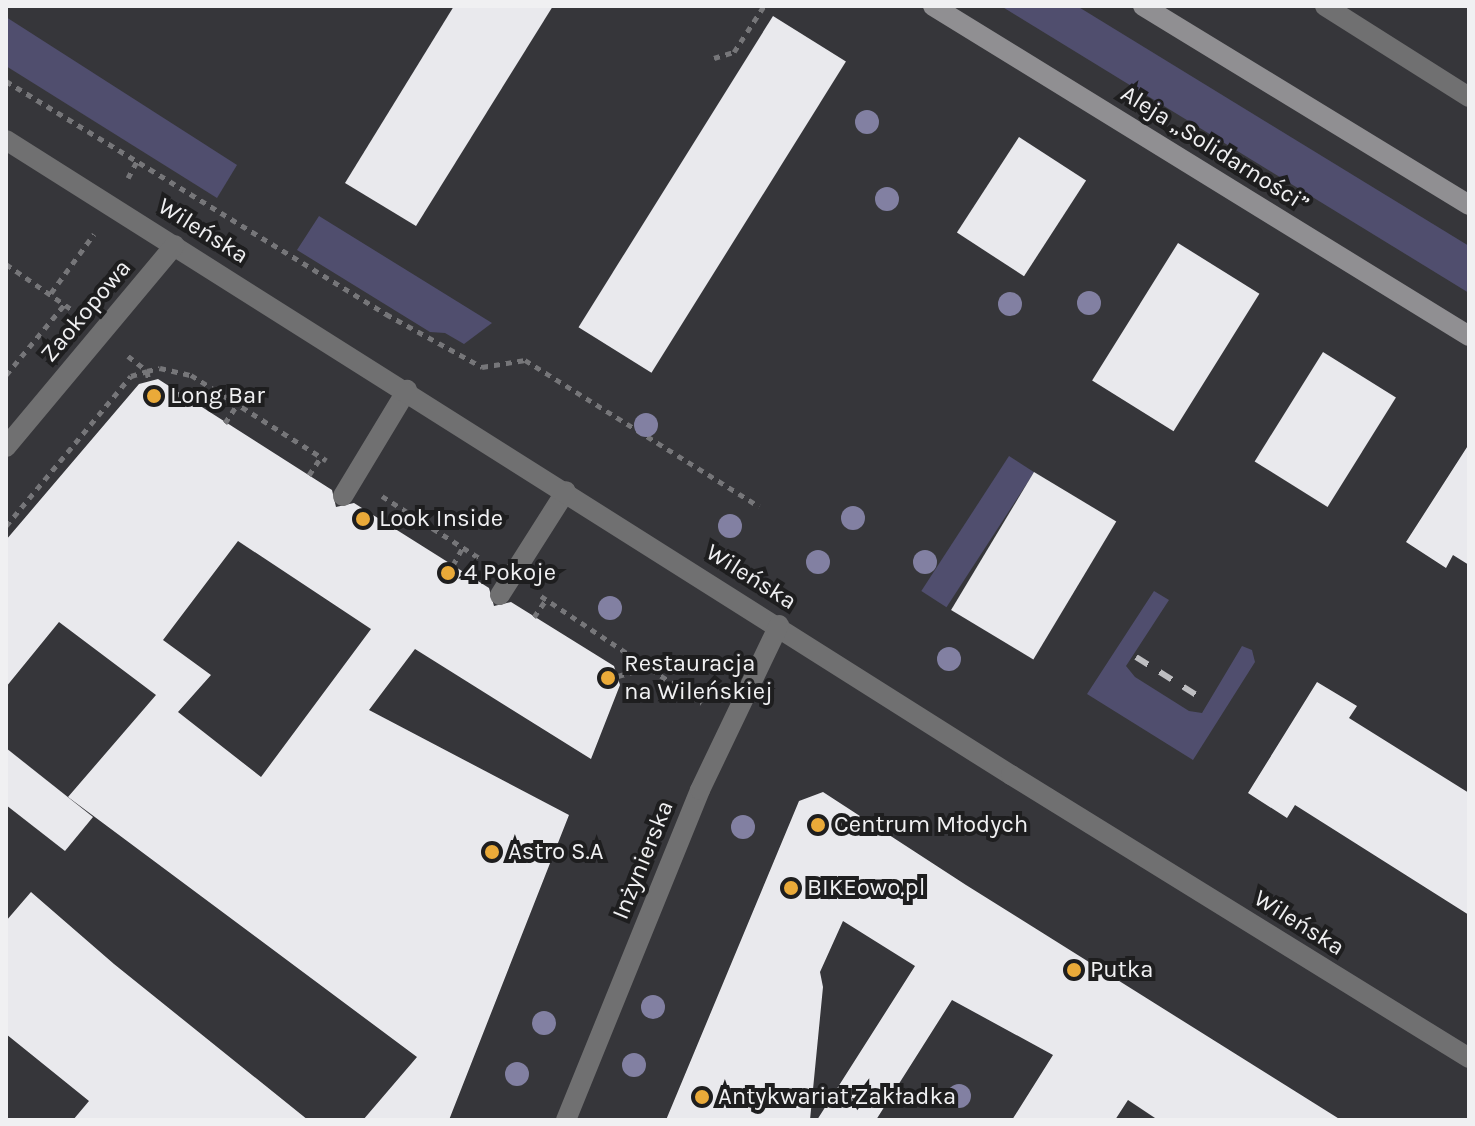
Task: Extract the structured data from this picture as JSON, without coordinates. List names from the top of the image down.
{
  "streets": {
    "main road": ["Aleja „Solidarności”"],
    "street": ["Wileńska", "Zaokopowa", "Inżynierska"]
  },
  "crossings": [
    ["Wileńska", "Zaokopowa"],
    ["Wileńska", "Inżynierska"]
  ],
  "places": [
    "Long Bar",
    "Look Inside",
    "4 Pokoje",
    "Restauracja na Wileńskiej",
    "Centrum Młodych",
    "Astro S.A",
    "BIKEowo.pl",
    "Putka",
    "Antykwariat Zakładka"
  ]
}
